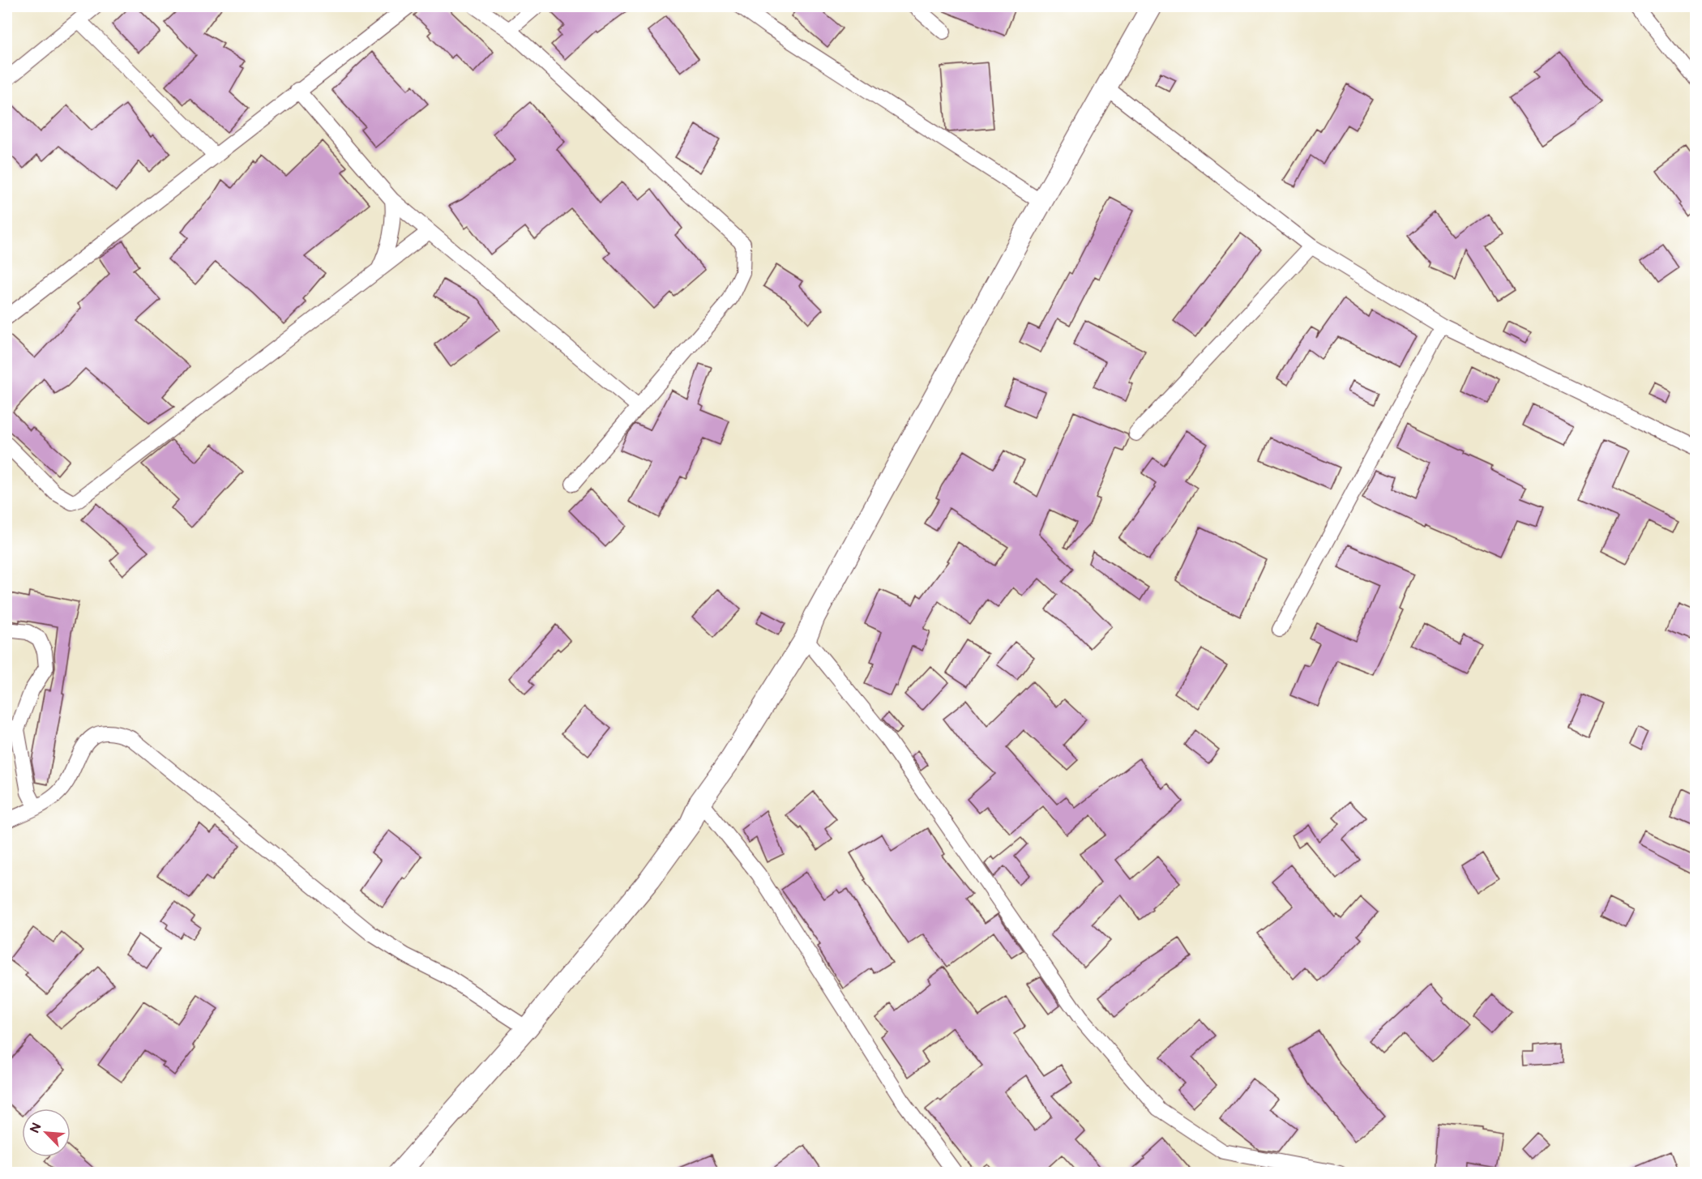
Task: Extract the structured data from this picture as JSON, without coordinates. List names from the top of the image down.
{
  "north": "top left"
}
